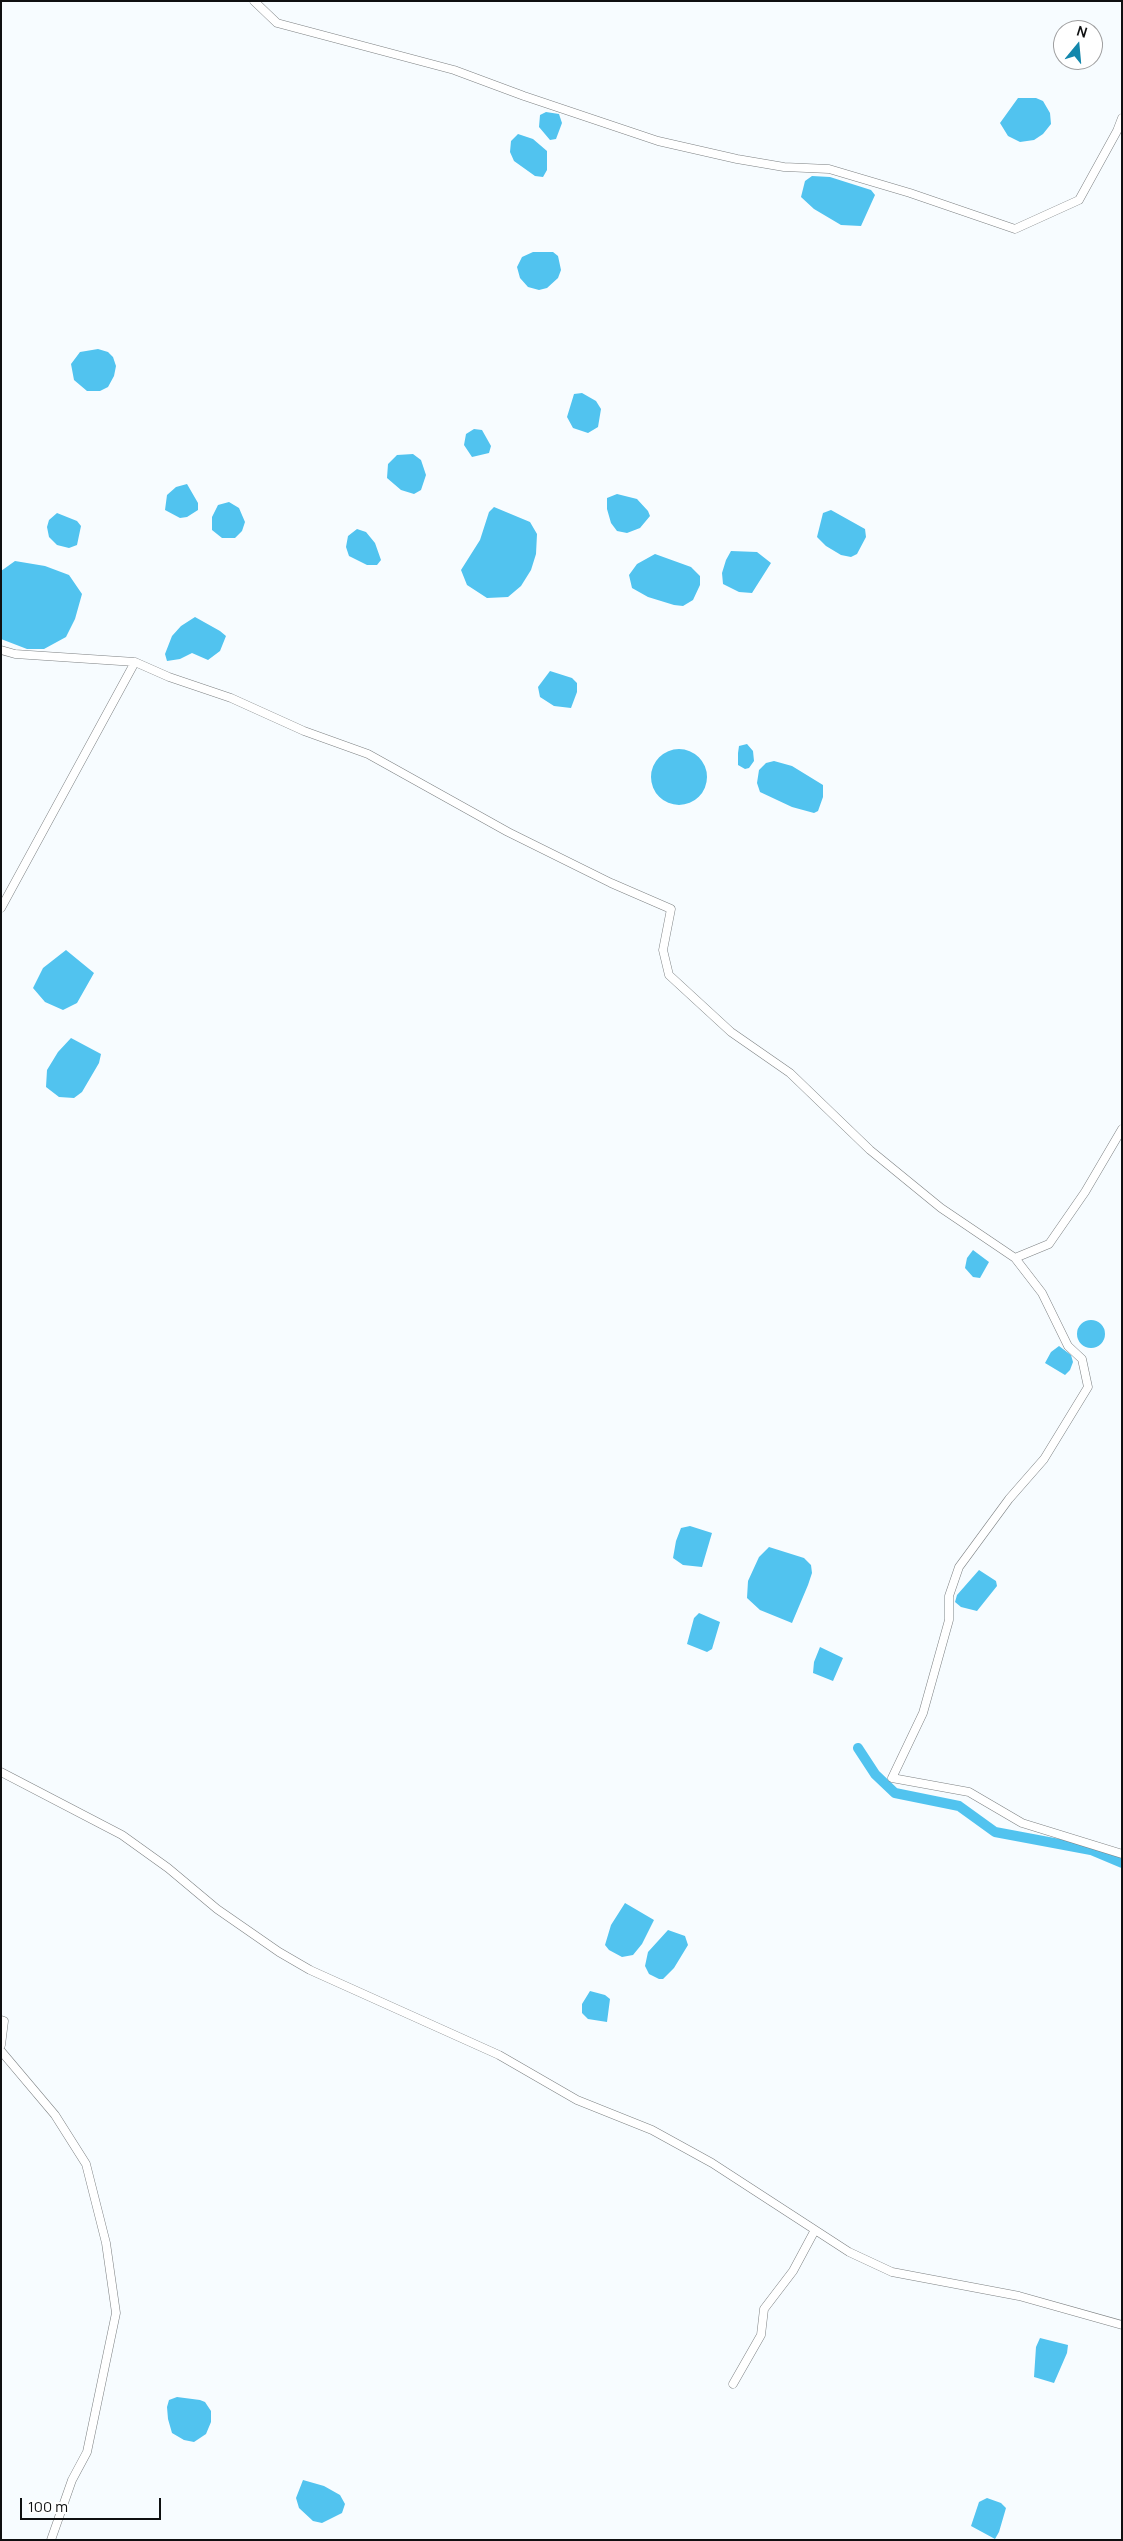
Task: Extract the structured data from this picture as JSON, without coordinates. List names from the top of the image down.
{
  "scale_bar": "100 m",
  "north": "top"
}
